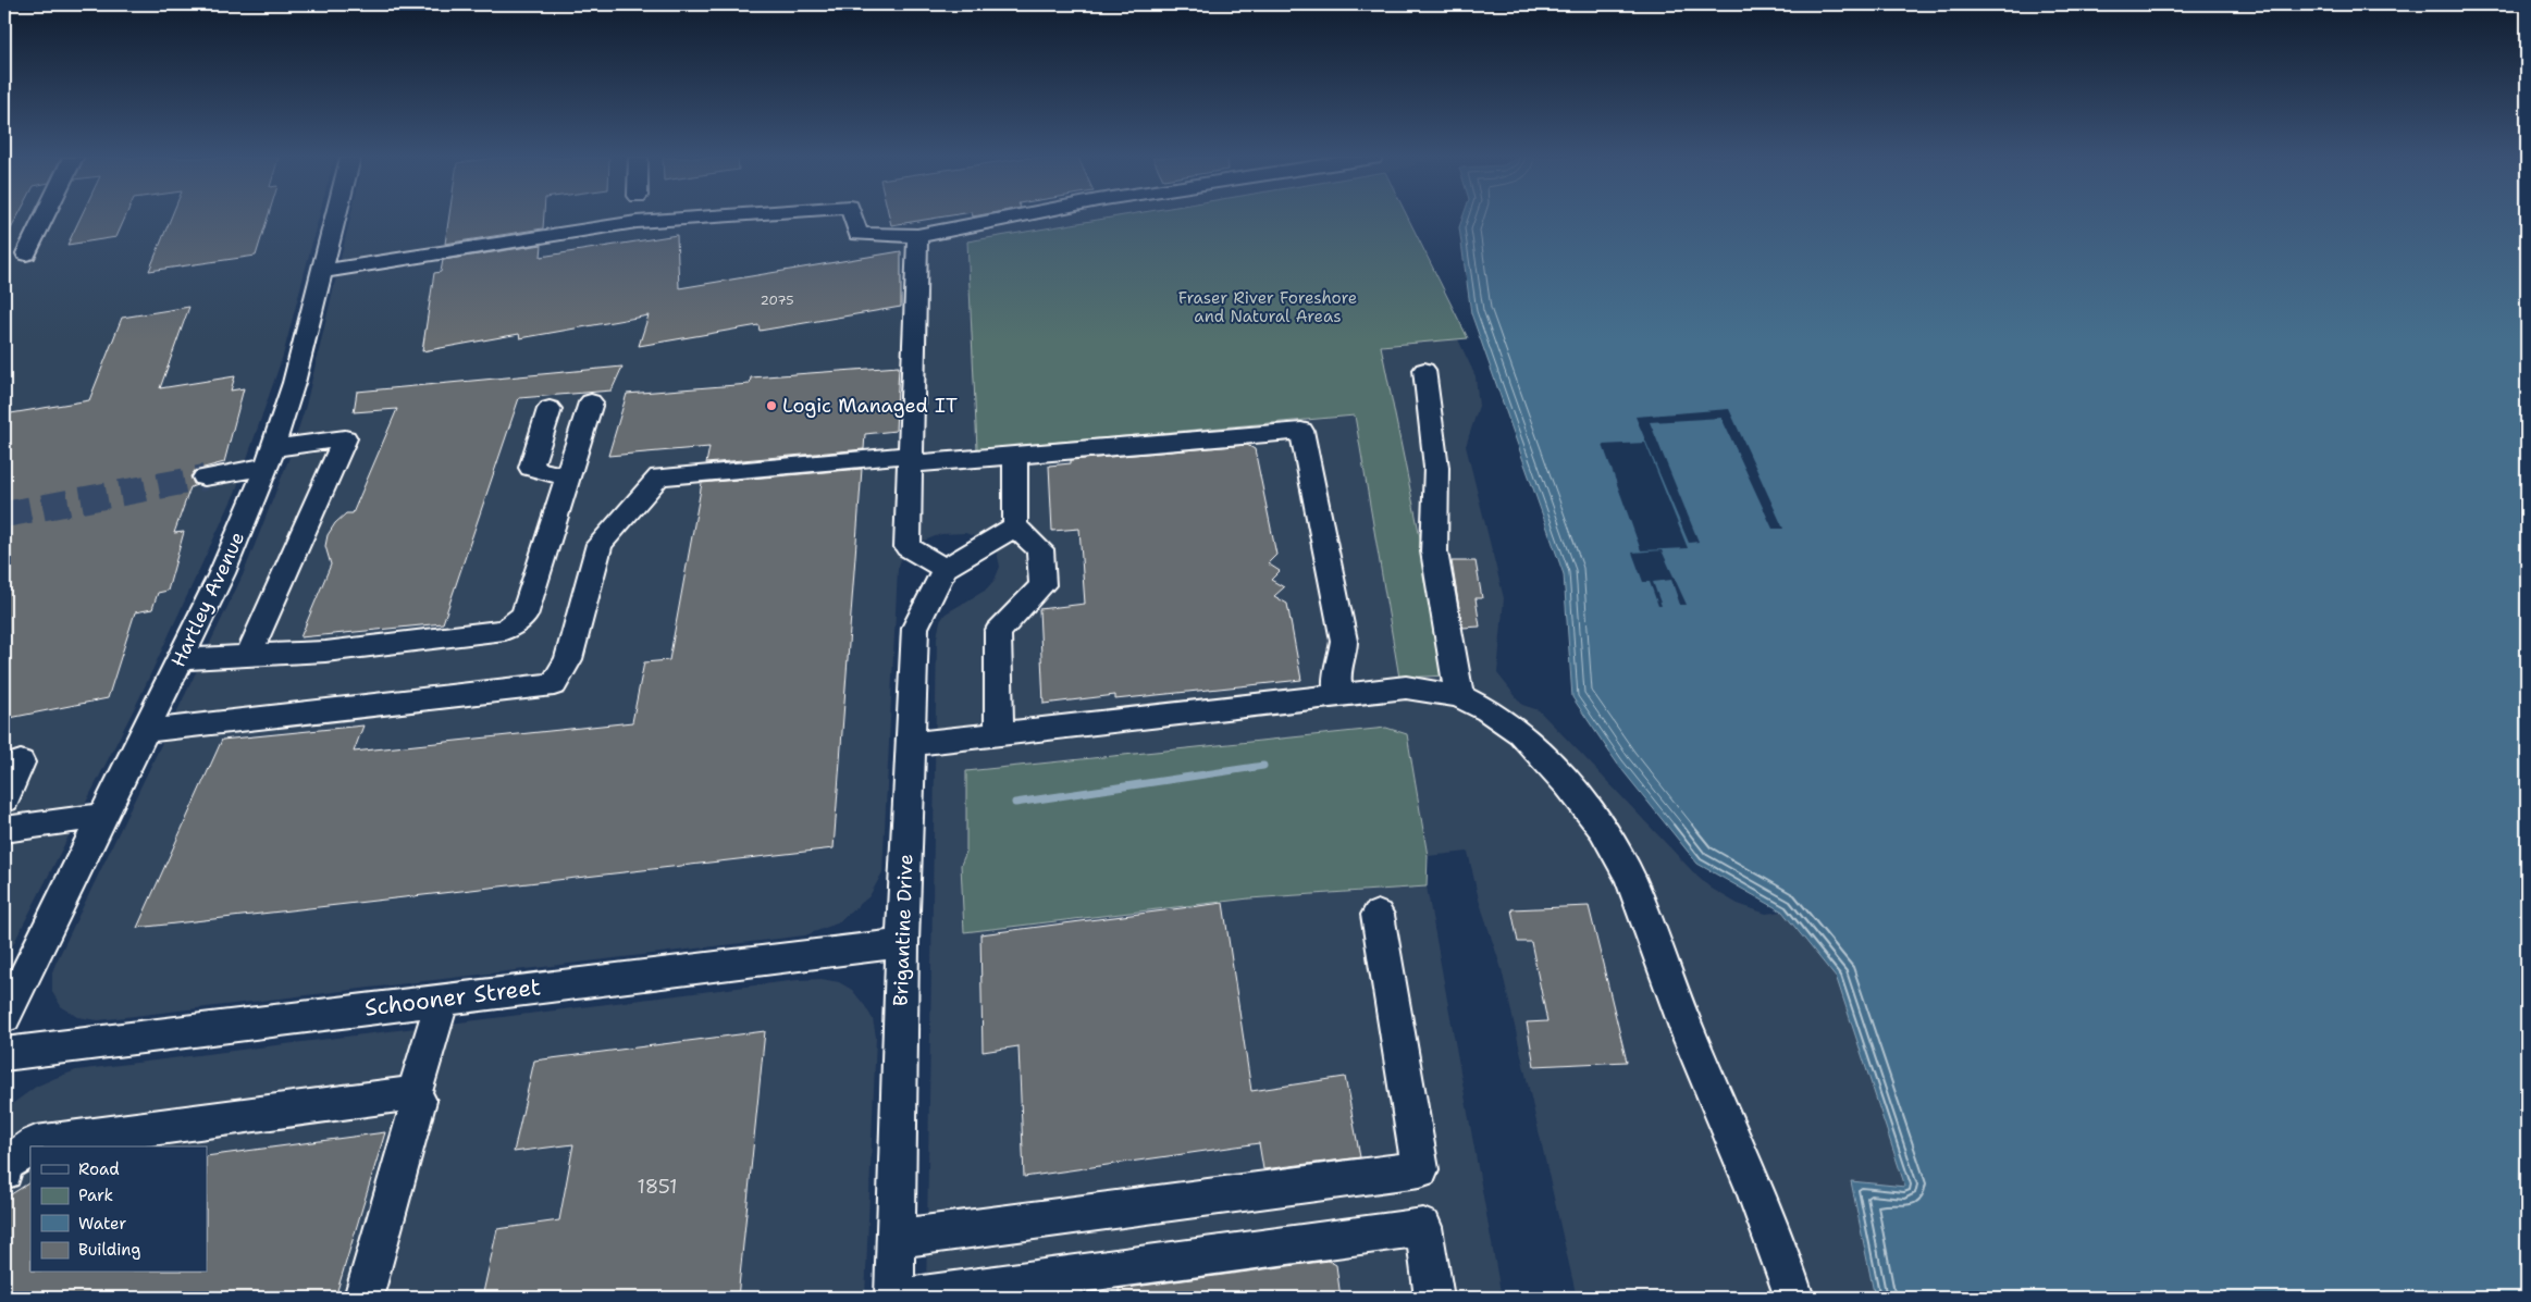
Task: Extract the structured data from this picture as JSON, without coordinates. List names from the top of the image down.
{
  "streets": {
    "street": ["Hartley Avenue", "Brigantine Drive", "Schooner Street"]
  },
  "crossings": [
    ["Brigantine Drive", "Schooner Street"]
  ],
  "parks": ["Fraser River Foreshore and Natural Areas"],
  "places": ["Logic Managed IT"],
  "house_numbers": ["2075", "1851"],
  "legend": [
    "Road",
    "Park",
    "Water",
    "Building"
  ]
}
